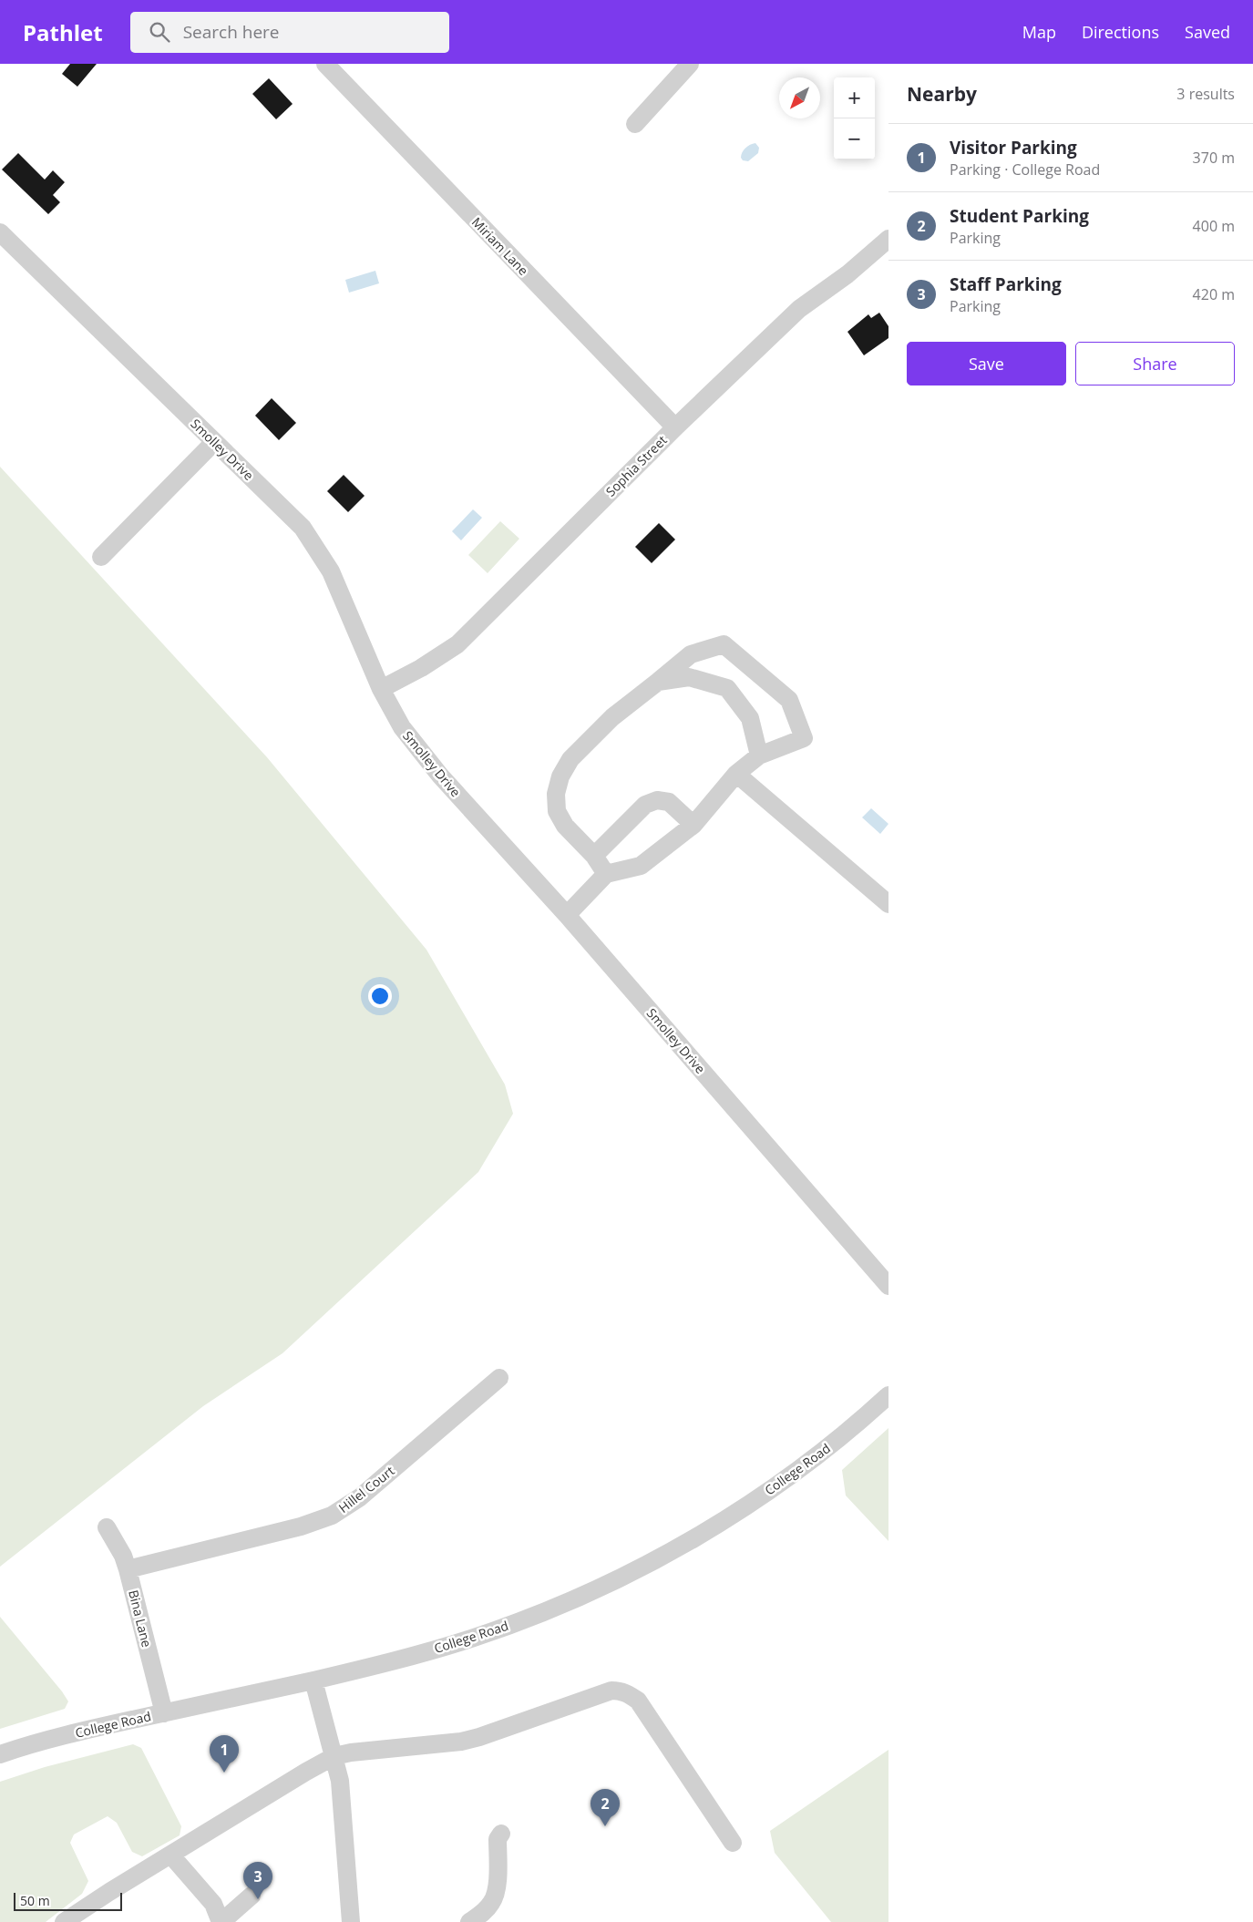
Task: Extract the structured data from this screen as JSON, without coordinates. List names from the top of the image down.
{
  "streets": {
    "street": [
      "Miriam Lane",
      "Smolley Drive",
      "Sophia Street",
      "College Road",
      "Hillel Court",
      "Bina Lane"
    ]
  },
  "crossings": [
    ["Miriam Lane", "Sophia Street"],
    ["Smolley Drive", "Sophia Street"],
    ["College Road", "Bina Lane"],
    ["Hillel Court", "Bina Lane"]
  ],
  "scale_bar": "50 m",
  "north": "bottom left",
  "page": {
    "header": "Pathlet",
    "search": "Search here",
    "nav": ["Map", "Directions", "Saved"],
    "heading": ["Nearby", "3 results"],
    "map_buttons": ["+", "−"],
    "list": [
      {
        "mark": "1",
        "name": "Visitor Parking",
        "note": "Parking · College Road",
        "value": "370 m"
      },
      {
        "mark": "2",
        "name": "Student Parking",
        "note": "Parking",
        "value": "400 m"
      },
      {
        "mark": "3",
        "name": "Staff Parking",
        "note": "Parking",
        "value": "420 m"
      }
    ],
    "buttons": ["Save", "Share"],
    "pins": ["1", "2", "3"],
    "scale": "50 m"
  }
}
